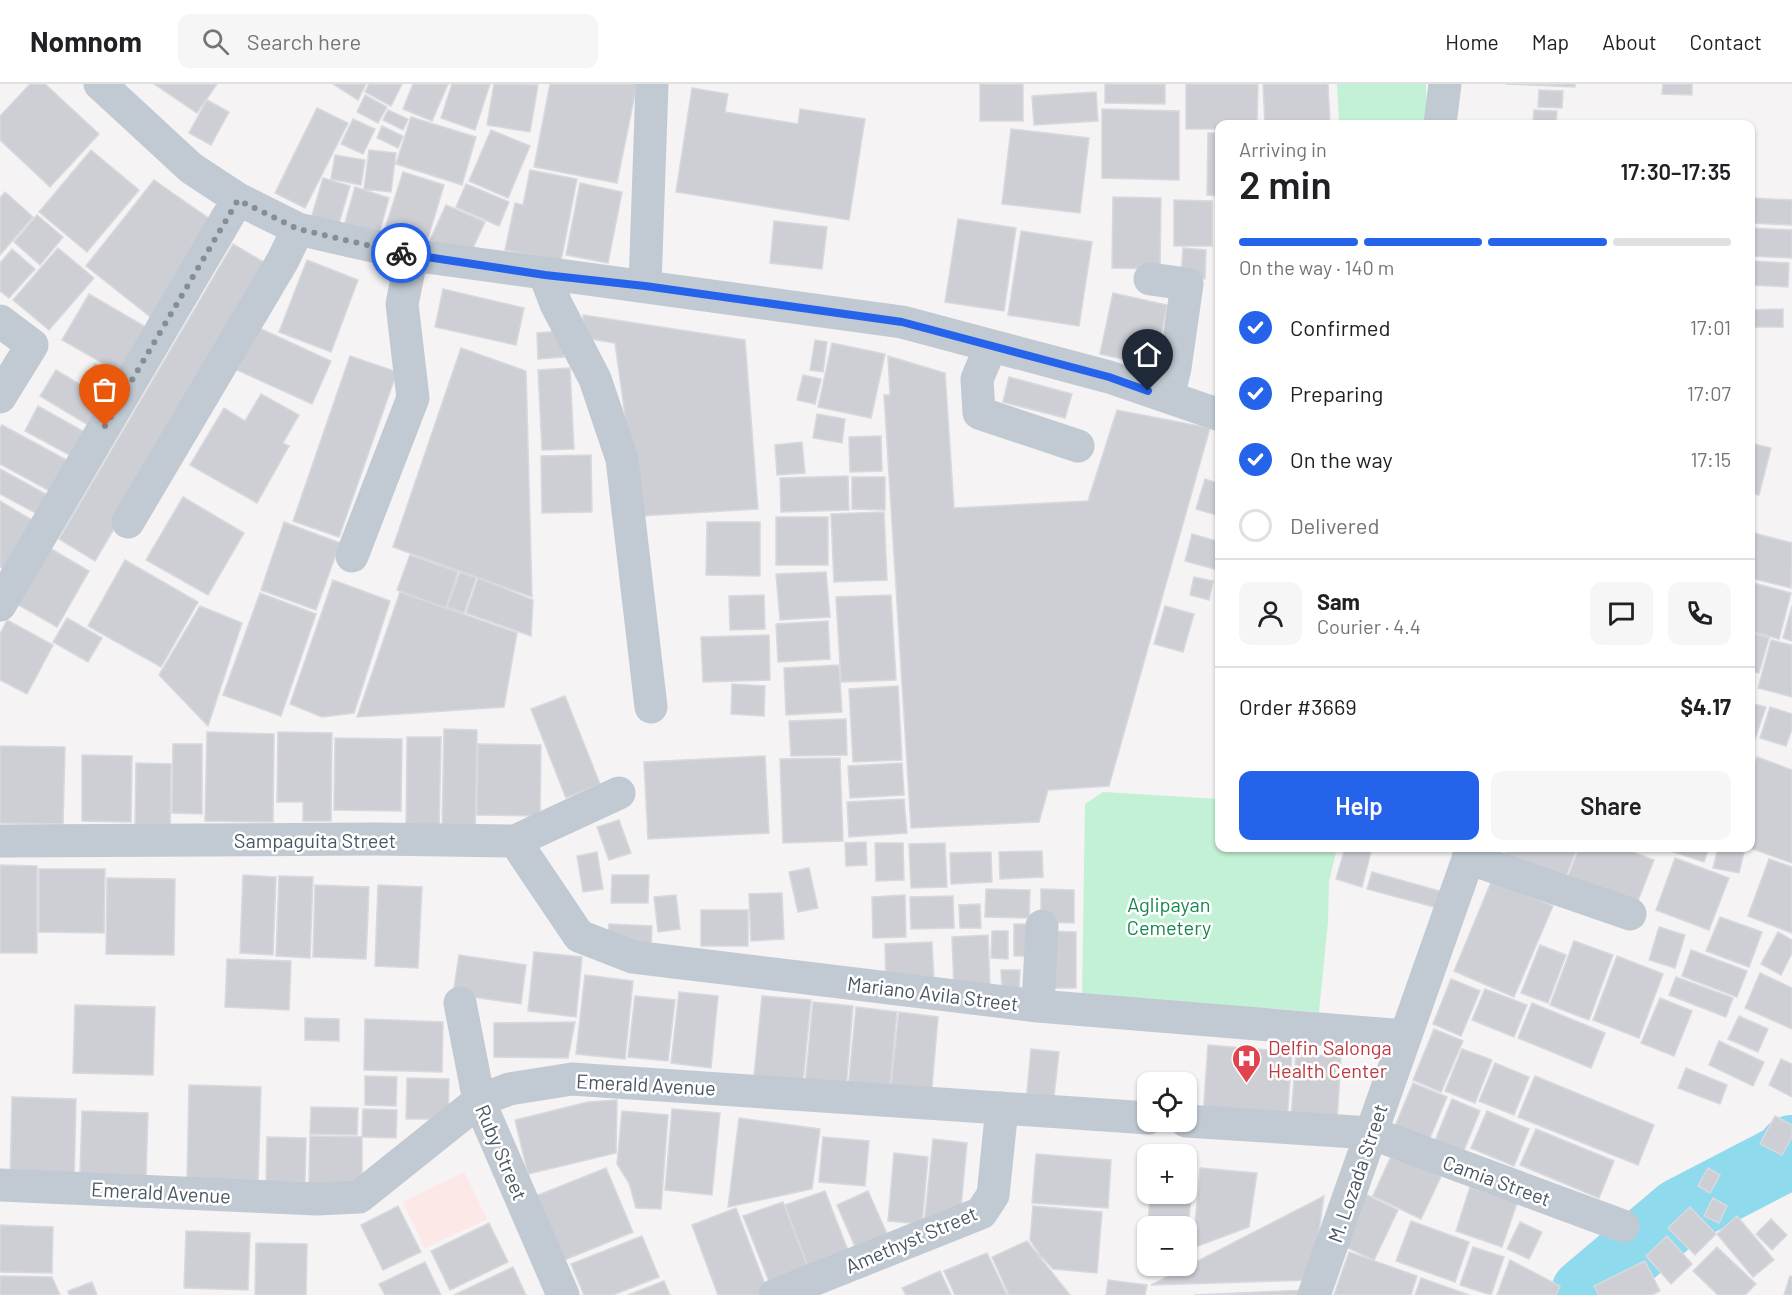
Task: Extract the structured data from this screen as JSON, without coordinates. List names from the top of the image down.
{
  "streets": {
    "street": [
      "Sampaguita Street",
      "Mariano Avila Street",
      "Emerald Avenue",
      "Ruby Street",
      "M. Lozada Street",
      "Camia Street",
      "Amethyst Street"
    ]
  },
  "crossings": [
    ["Sampaguita Street", "Mariano Avila Street"],
    ["Mariano Avila Street", "M. Lozada Street"],
    ["Emerald Avenue", "Ruby Street"],
    ["Emerald Avenue", "Amethyst Street"],
    ["M. Lozada Street", "Camia Street"]
  ],
  "parks": ["Aglipayan Cemetery"],
  "places": {
    "hospital": ["Delfin Salonga Health Center"]
  },
  "page": {
    "header": "Nomnom",
    "search": "Search here",
    "nav": [
      "Home",
      "Map",
      "About",
      "Contact"
    ],
    "heading": ["2 min", "Arriving in", "17:30–17:35"],
    "panel": [
      "Sam",
      "Courier · 4.4",
      "Order #3669",
      "$4.17"
    ],
    "bar": "On the way · 140 m",
    "list": [
      ["Confirmed", "17:01"],
      ["Preparing", "17:07"],
      ["On the way", "17:15"],
      "Delivered"
    ],
    "buttons": ["Help", "Share"],
    "map_buttons": ["+", "−"]
  }
}
